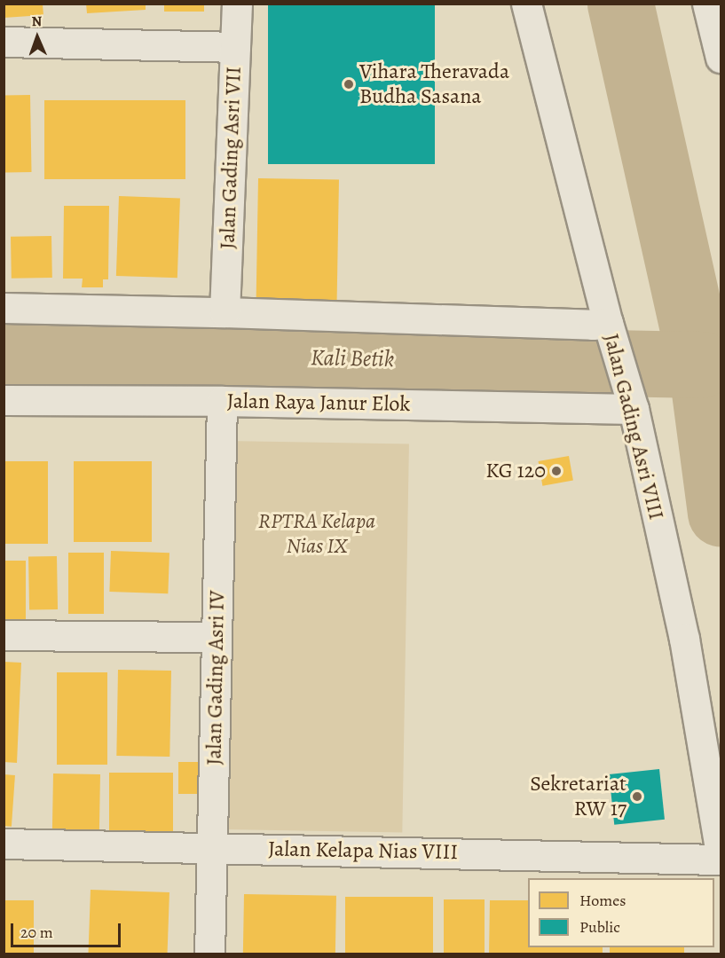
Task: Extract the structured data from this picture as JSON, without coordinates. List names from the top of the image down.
{
  "streets": {
    "street": [
      "Jalan Gading Asri VII",
      "Jalan Raya Janur Elok",
      "Jalan Gading Asri VIII",
      "Jalan Gading Asri IV",
      "Jalan Kelapa Nias VIII"
    ]
  },
  "crossings": [
    ["Jalan Raya Janur Elok", "Jalan Gading Asri VIII"],
    ["Jalan Raya Janur Elok", "Jalan Gading Asri IV"],
    ["Jalan Gading Asri IV", "Jalan Kelapa Nias VIII"]
  ],
  "water": ["Kali Betik"],
  "parks": ["RPTRA Kelapa Nias IX"],
  "places": ["Vihara Theravada Budha Sasana", "KG 120", "Sekretariat RW 17"],
  "legend": ["Homes", "Public"],
  "scale_bar": "20 m",
  "north": "top"
}
